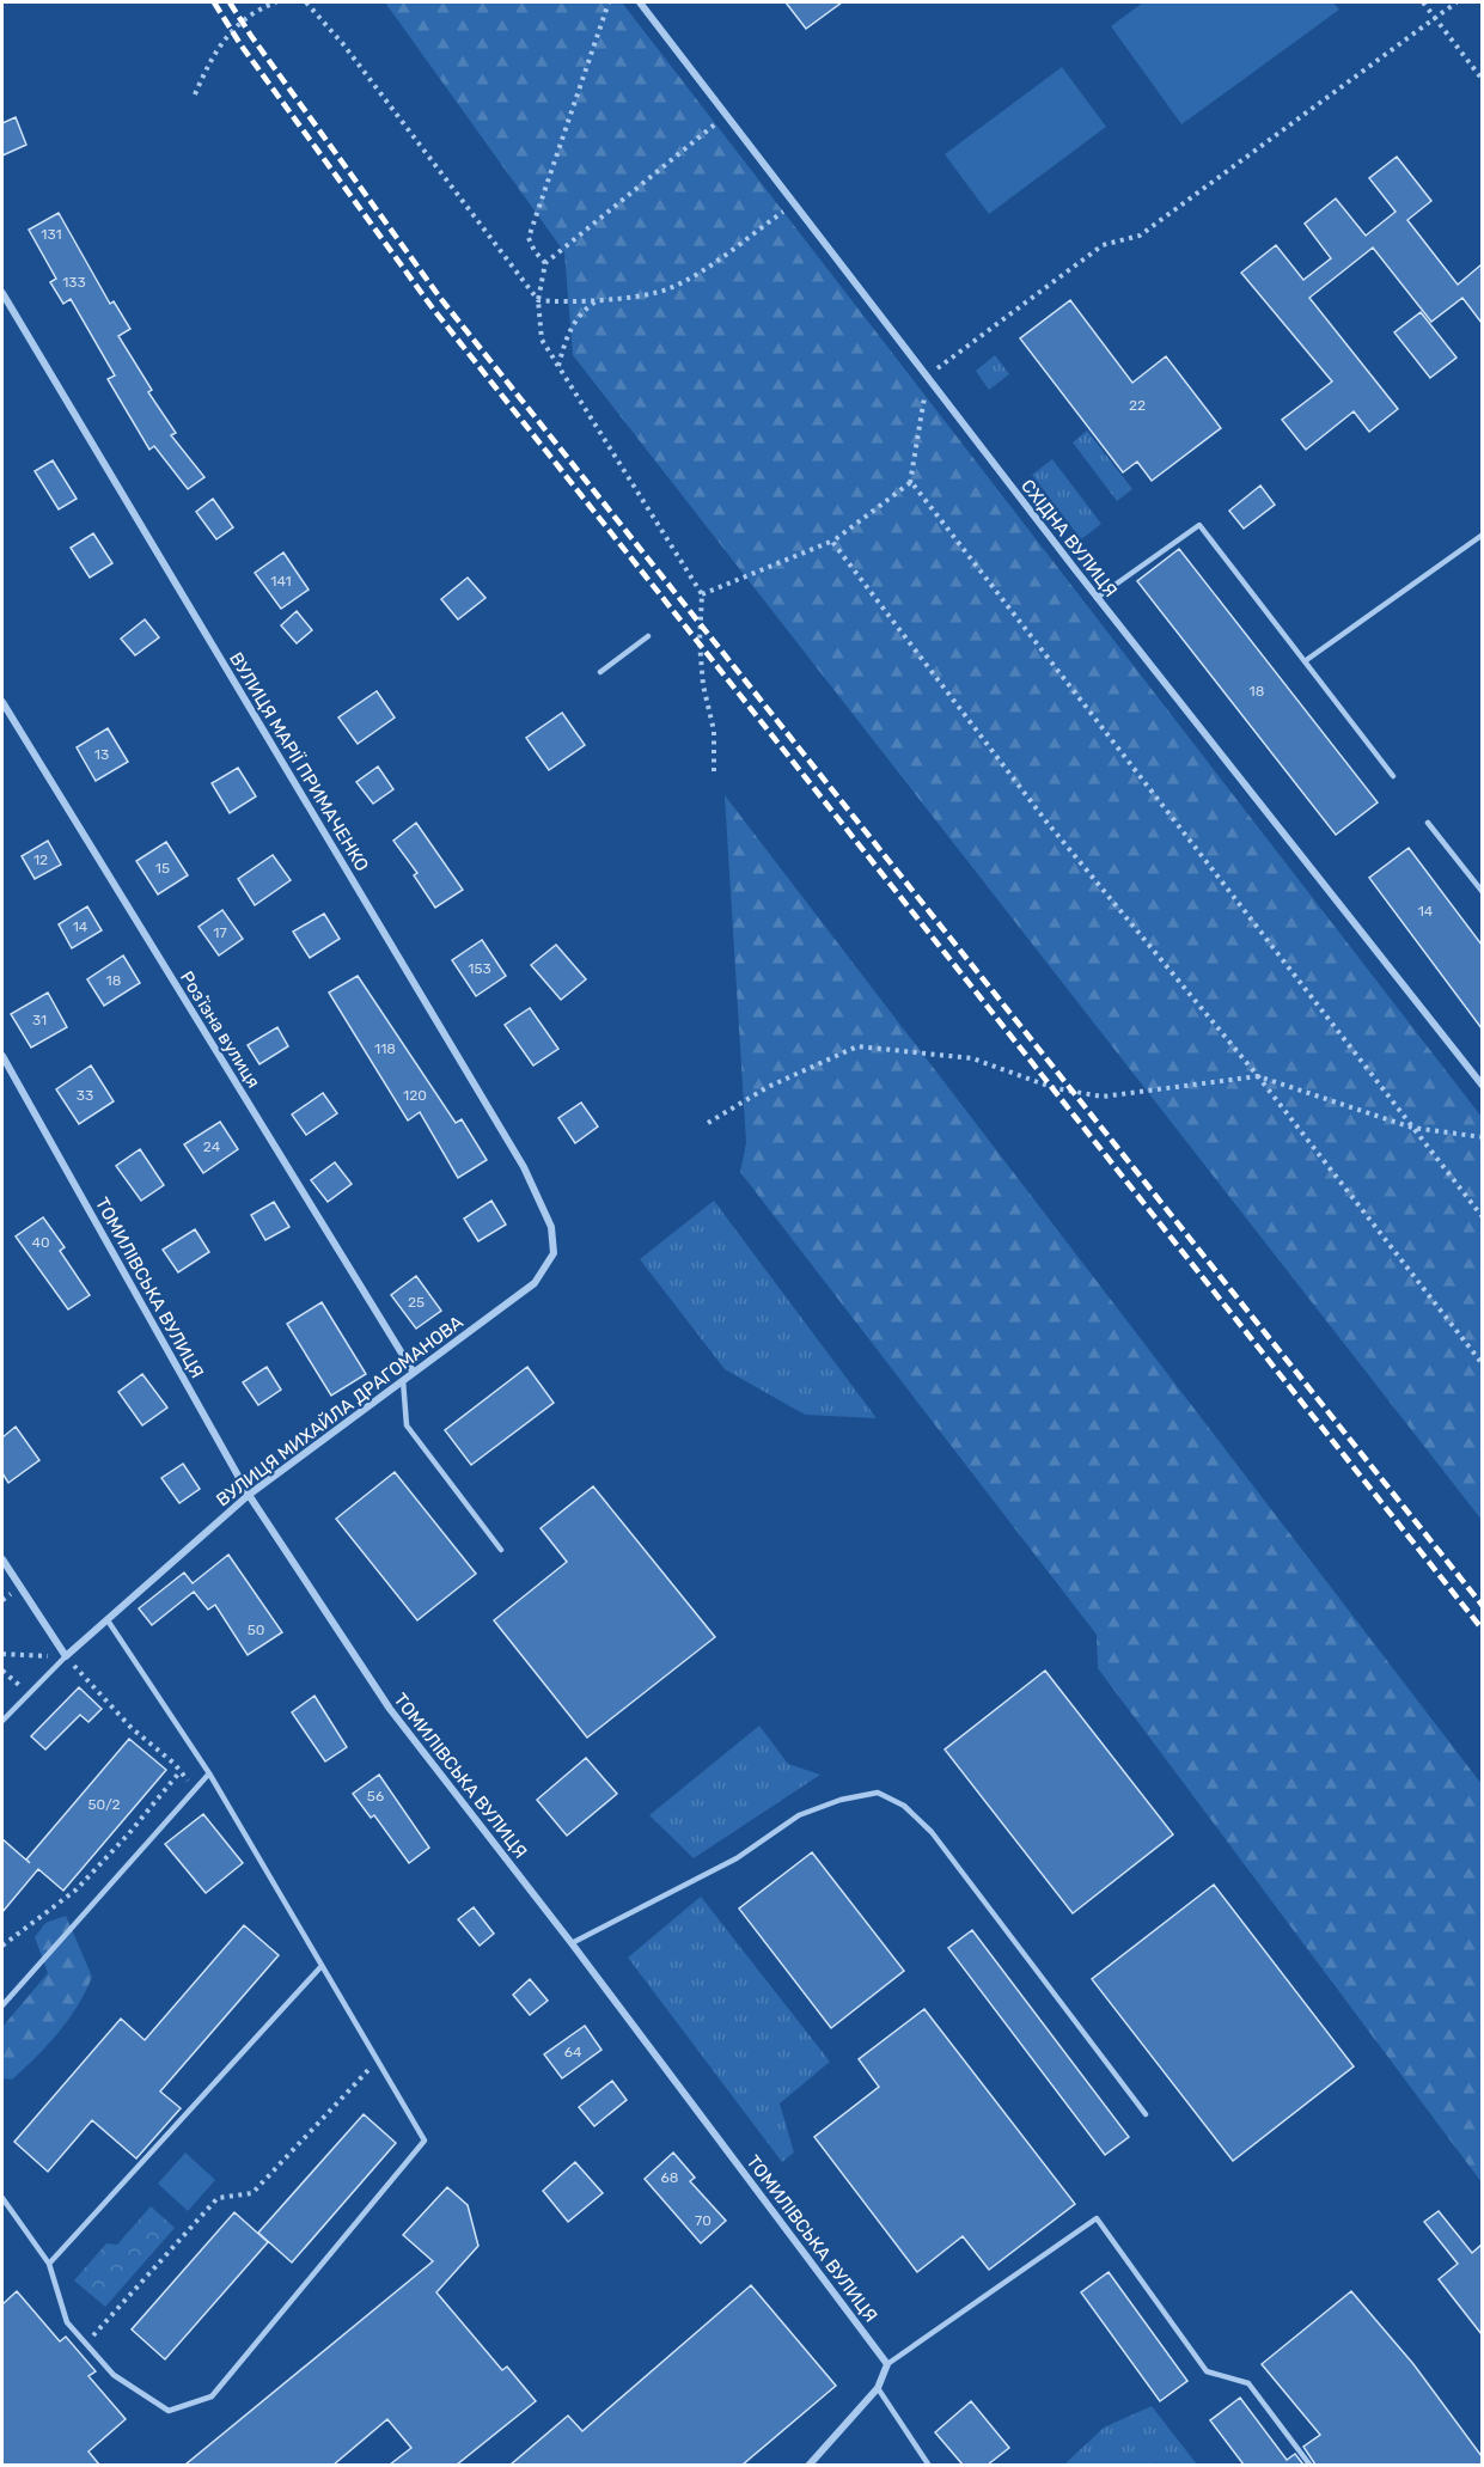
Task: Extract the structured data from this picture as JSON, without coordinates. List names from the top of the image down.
{
  "streets": {
    "street": [
      "СХІДНА ВУЛИЦЯ",
      "ВУЛИЦЯ МАРІЇ ПРИМАЧЕНКО",
      "Розʼїзна вулиця",
      "ТОМИЛІВСЬКА ВУЛИЦЯ",
      "ВУЛИЦЯ МИХАЙЛА ДРАГОМАНОВА"
    ]
  },
  "crossings": [
    ["ВУЛИЦЯ МАРІЇ ПРИМАЧЕНКО", "ВУЛИЦЯ МИХАЙЛА ДРАГОМАНОВА"],
    ["Розʼїзна вулиця", "ВУЛИЦЯ МИХАЙЛА ДРАГОМАНОВА"],
    ["ТОМИЛІВСЬКА ВУЛИЦЯ", "ВУЛИЦЯ МИХАЙЛА ДРАГОМАНОВА"]
  ],
  "house_numbers": [
    "131",
    "133",
    "22",
    "141",
    "18",
    "13",
    "12",
    "15",
    "14",
    "14",
    "17",
    "153",
    "18",
    "31",
    "118",
    "33",
    "120",
    "24",
    "40",
    "25",
    "50",
    "56",
    "50/2",
    "64",
    "68",
    "70"
  ]
}
